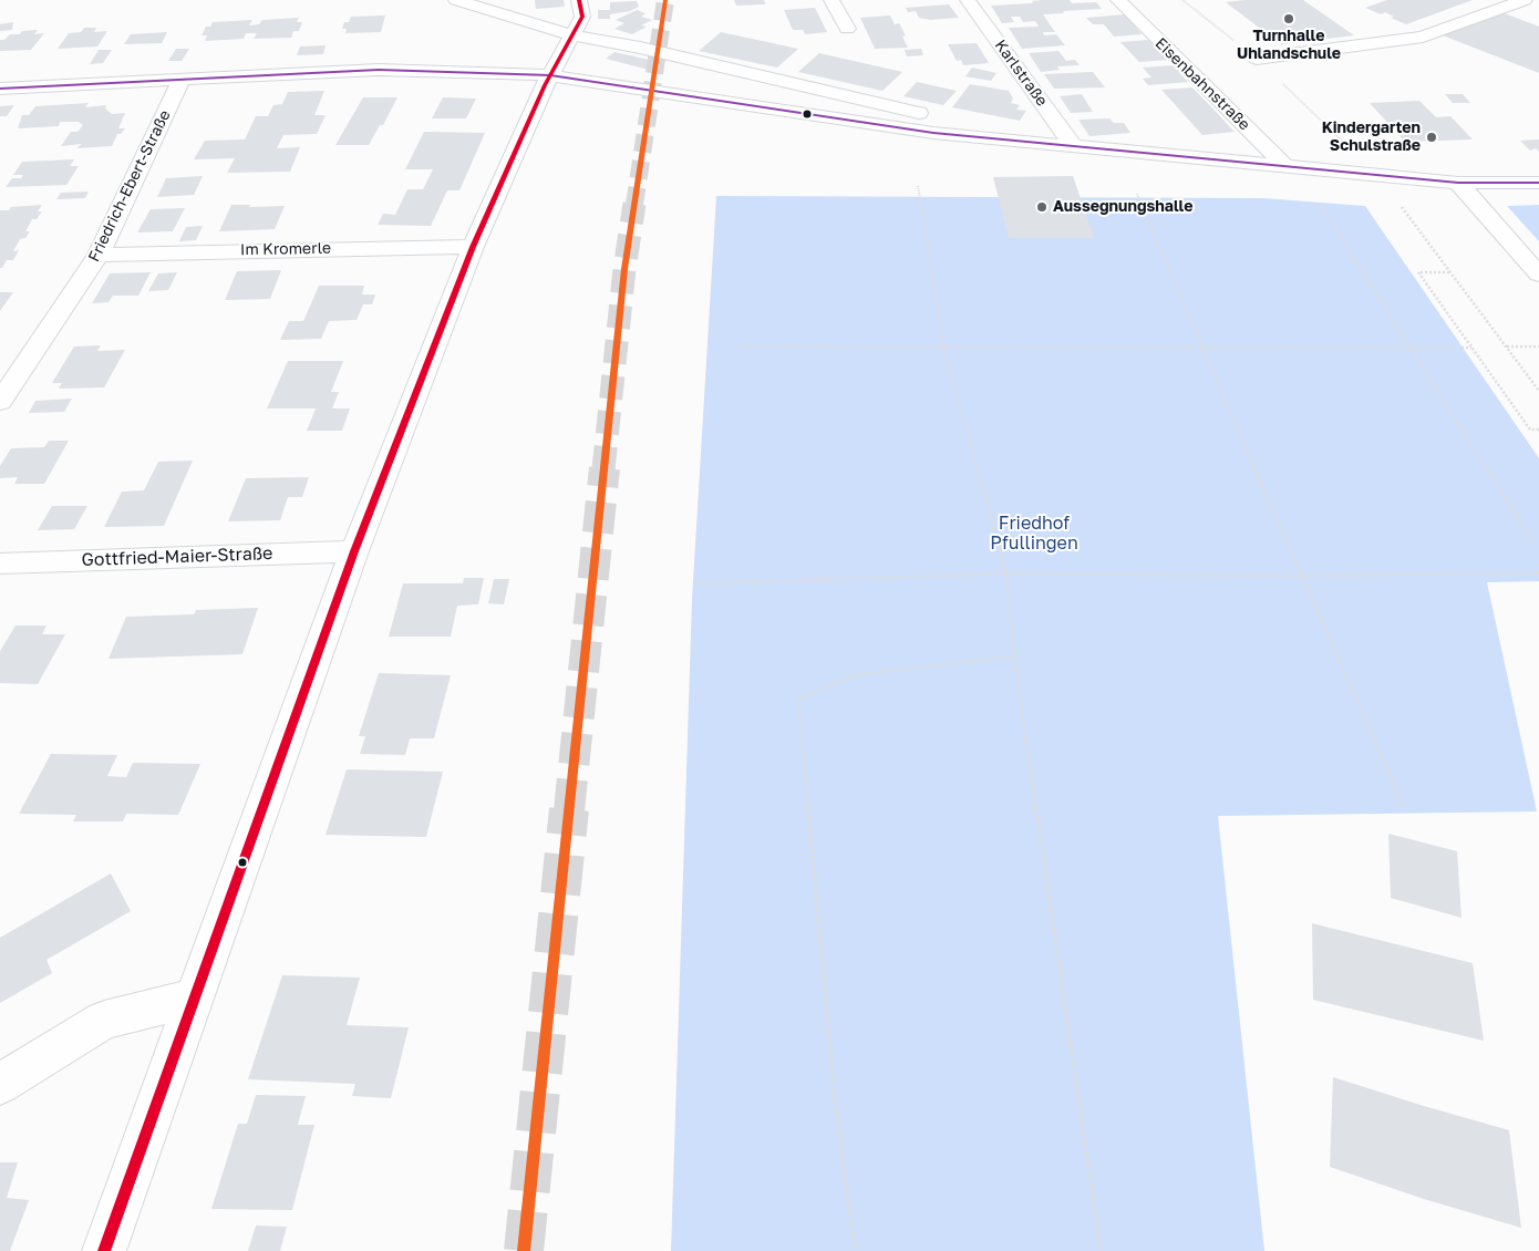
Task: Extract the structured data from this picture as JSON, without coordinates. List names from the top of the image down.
{
  "streets": {
    "street": [
      "Karlstraße",
      "Eisenbahnstraße",
      "Friedrich-Ebert-Straße",
      "Im Kromerle",
      "Gottfried-Maier-Straße"
    ]
  },
  "crossings": [
    ["Friedrich-Ebert-Straße", "Im Kromerle"]
  ],
  "parks": ["Friedhof Pfullingen"],
  "places": ["Turnhalle Uhlandschule", "Kindergarten Schulstraße", "Aussegnungshalle"]
}
